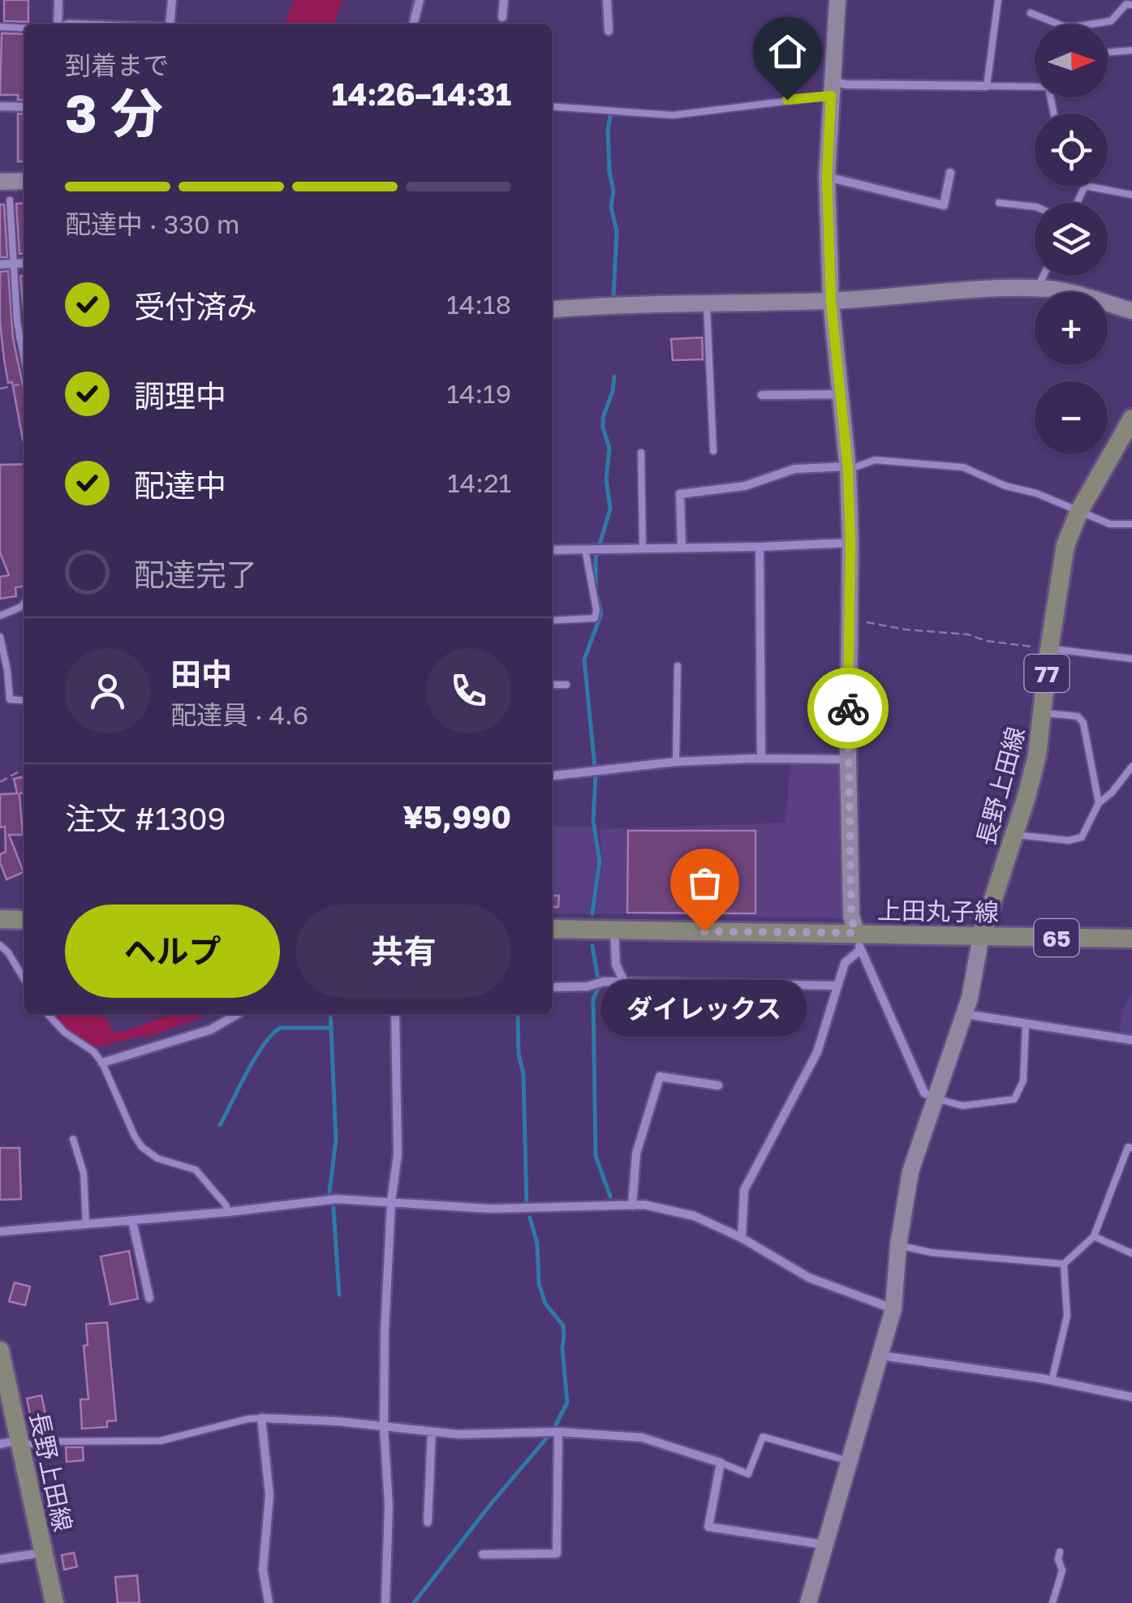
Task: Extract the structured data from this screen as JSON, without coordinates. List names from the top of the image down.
{
  "streets": {
    "main road": [
      "77",
      "長野上田線",
      "上田丸子線",
      "65"
    ]
  },
  "crossings": [
    ["長野上田線", "上田丸子線"]
  ],
  "places": ["ダイレックス"],
  "north": "right",
  "page": {
    "map_buttons": ["+", "−"],
    "heading": ["3 分", "到着まで", "14:26–14:31"],
    "panel": [
      "田中",
      "配達員 · 4.6",
      "注文 #1309",
      "¥5,990"
    ],
    "bar": "配達中 · 330 m",
    "list": [
      ["受付済み", "14:18"],
      ["調理中", "14:19"],
      ["配達中", "14:21"],
      "配達完了"
    ],
    "buttons": ["ヘルプ", "共有"],
    "bubble": "ダイレックス"
  }
}
